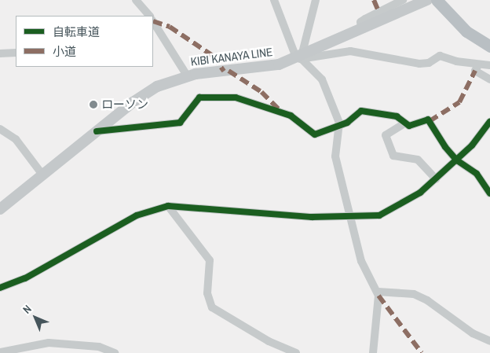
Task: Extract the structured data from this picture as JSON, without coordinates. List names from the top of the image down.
{
  "streets": {
    "main road": ["KIBI KANAYA LINE"]
  },
  "places": ["ローソン"],
  "legend": ["自転車道", "小道"],
  "north": "top left"
}
